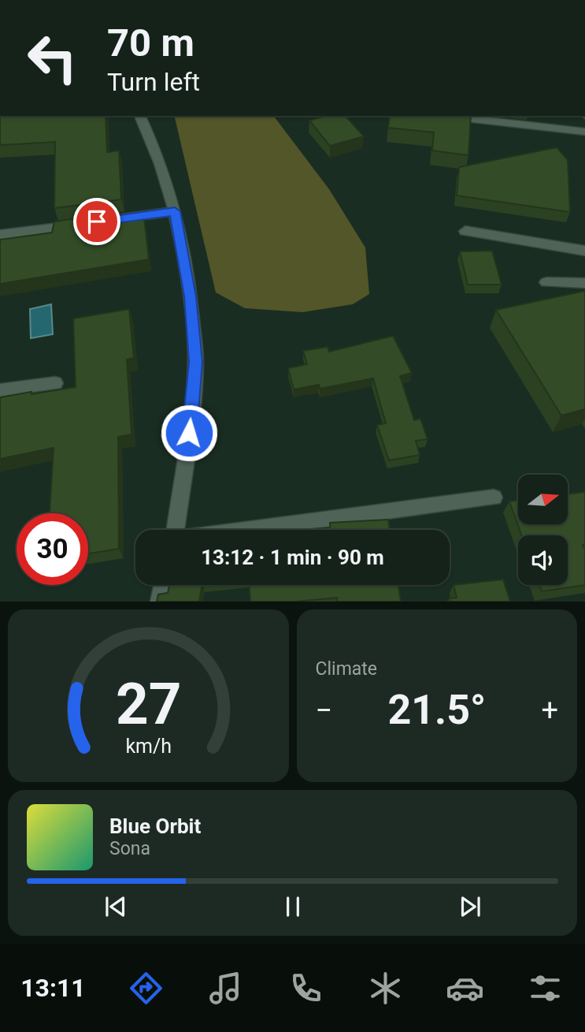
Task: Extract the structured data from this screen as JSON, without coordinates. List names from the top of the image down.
{
  "north": "right",
  "page": {
    "turn": ["70 m", "Turn left"],
    "limit": "30",
    "trip": "13:12 · 1 min · 90 m",
    "tile": "Climate",
    "heat": ["−", "21.5°", "+"],
    "song": ["Blue Orbit", "Sona"],
    "tabs": "13:11",
    "gauge": ["27", "km/h"]
  }
}
